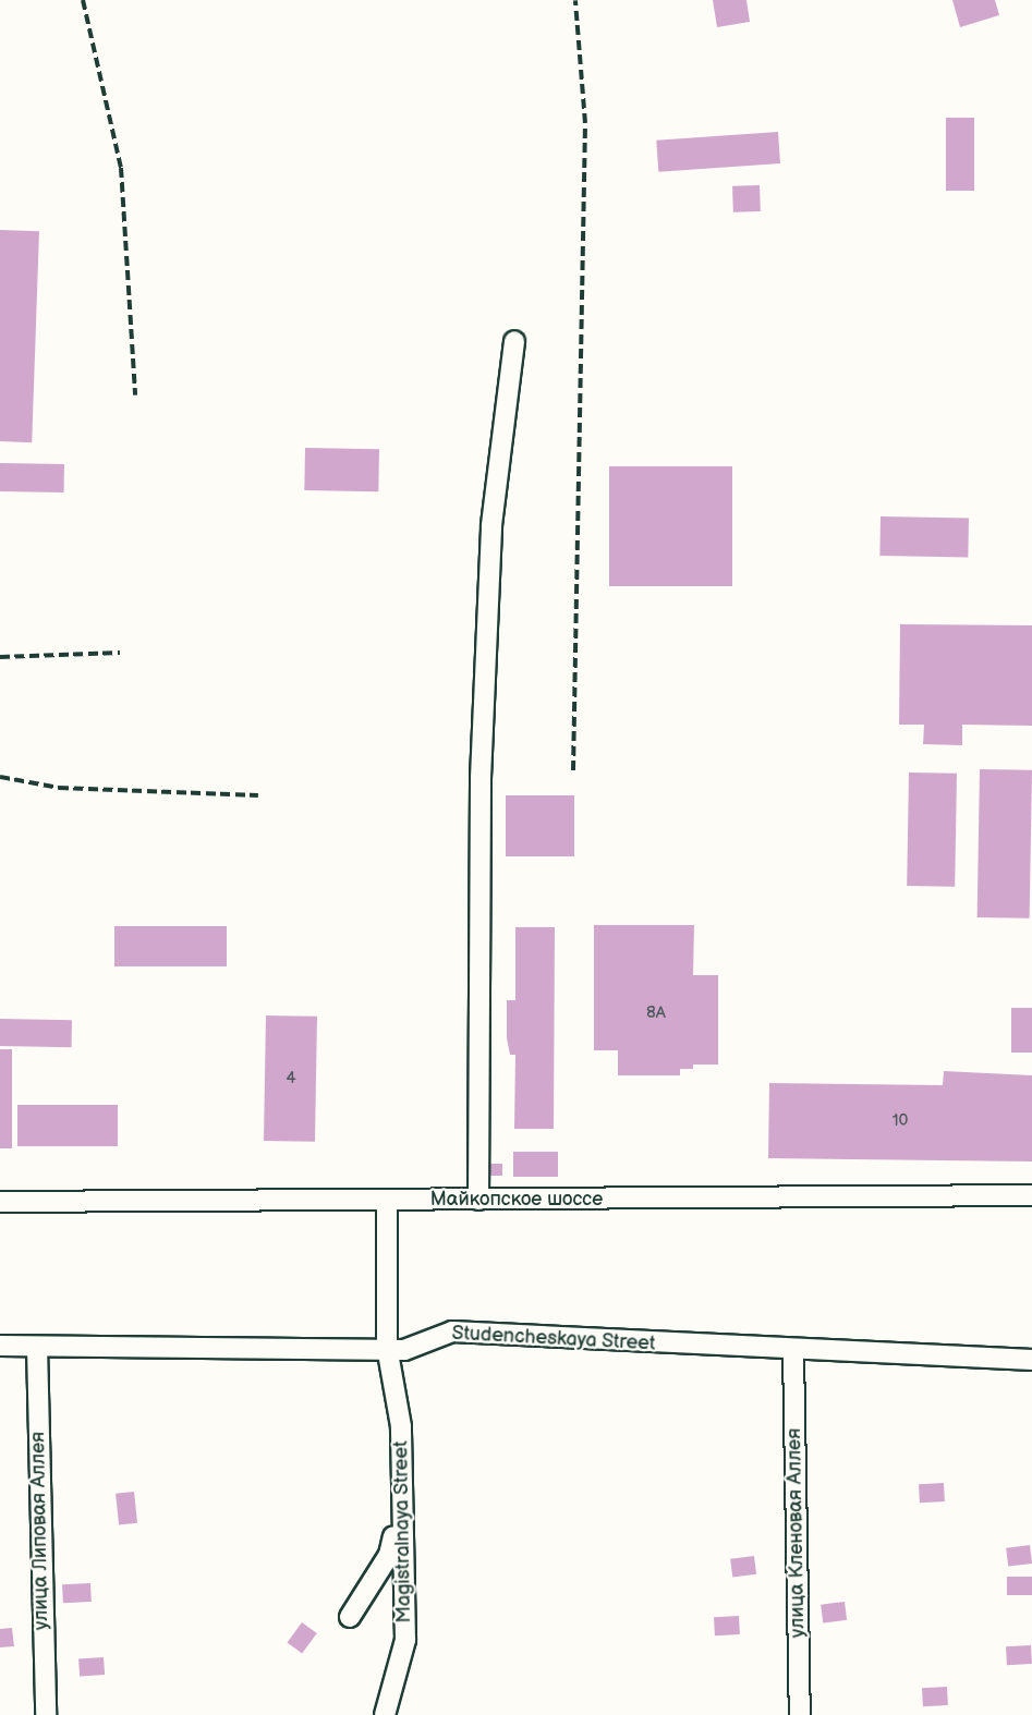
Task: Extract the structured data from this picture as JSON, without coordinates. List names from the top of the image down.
{
  "streets": {
    "street": [
      "Майкопское шоссе",
      "Studencheskaya Street",
      "улица Липовая Аллея",
      "Magistralnaya Street",
      "улица Кленовая Аллея"
    ]
  },
  "crossings": [
    ["Майкопское шоссе", "Magistralnaya Street"],
    ["Studencheskaya Street", "улица Липовая Аллея"],
    ["Studencheskaya Street", "Magistralnaya Street"],
    ["Studencheskaya Street", "улица Кленовая Аллея"]
  ],
  "house_numbers": ["8А", "4", "10"]
}
